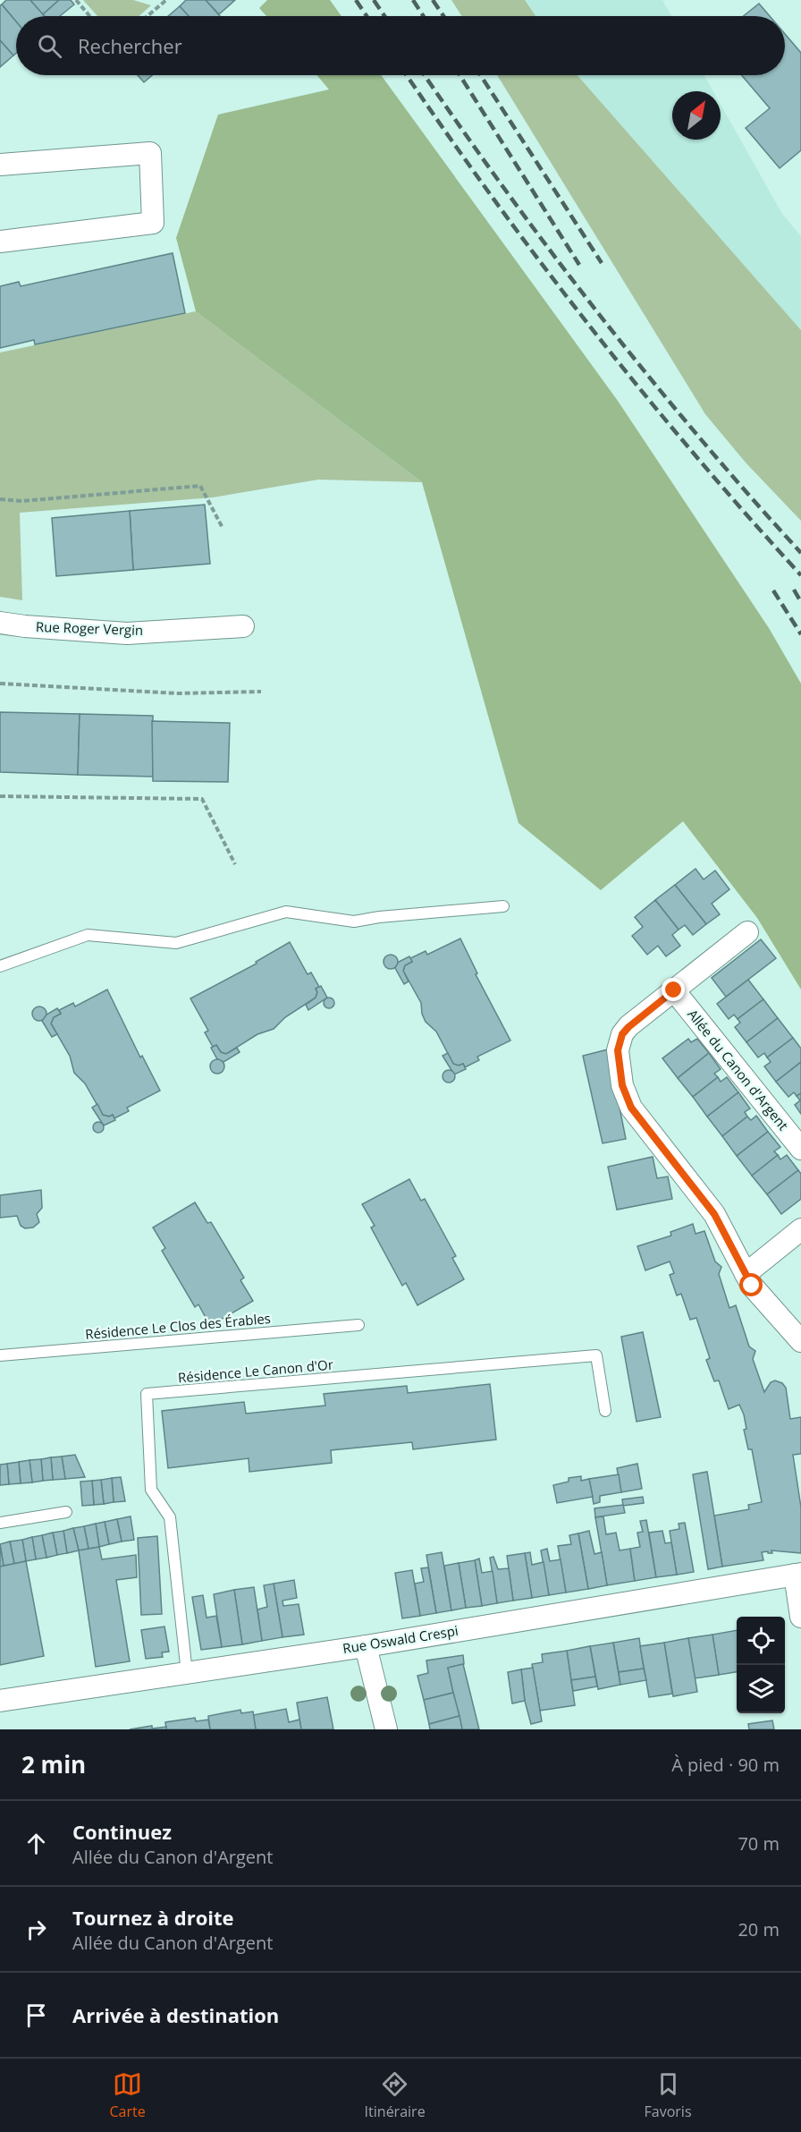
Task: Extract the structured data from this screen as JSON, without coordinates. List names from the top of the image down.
{
  "streets": {
    "street": ["Rue Roger Vergin", "Allée du Canon d'Argent", "Rue Oswald Crespi"],
    "lane": ["Résidence Le Clos des Érables", "Résidence Le Canon d'Or"]
  },
  "crossings": [
    ["Résidence Le Canon d'Or", "Rue Oswald Crespi"]
  ],
  "north": "top right",
  "page": {
    "search": "Rechercher",
    "heading": ["2 min", "À pied · 90 m"],
    "list": [
      ["Continuez", "Allée du Canon d'Argent", "70 m"],
      ["Tournez à droite", "Allée du Canon d'Argent", "20 m"],
      "Arrivée à destination"
    ],
    "nav": ["Carte", "Itinéraire", "Favoris"]
  }
}
